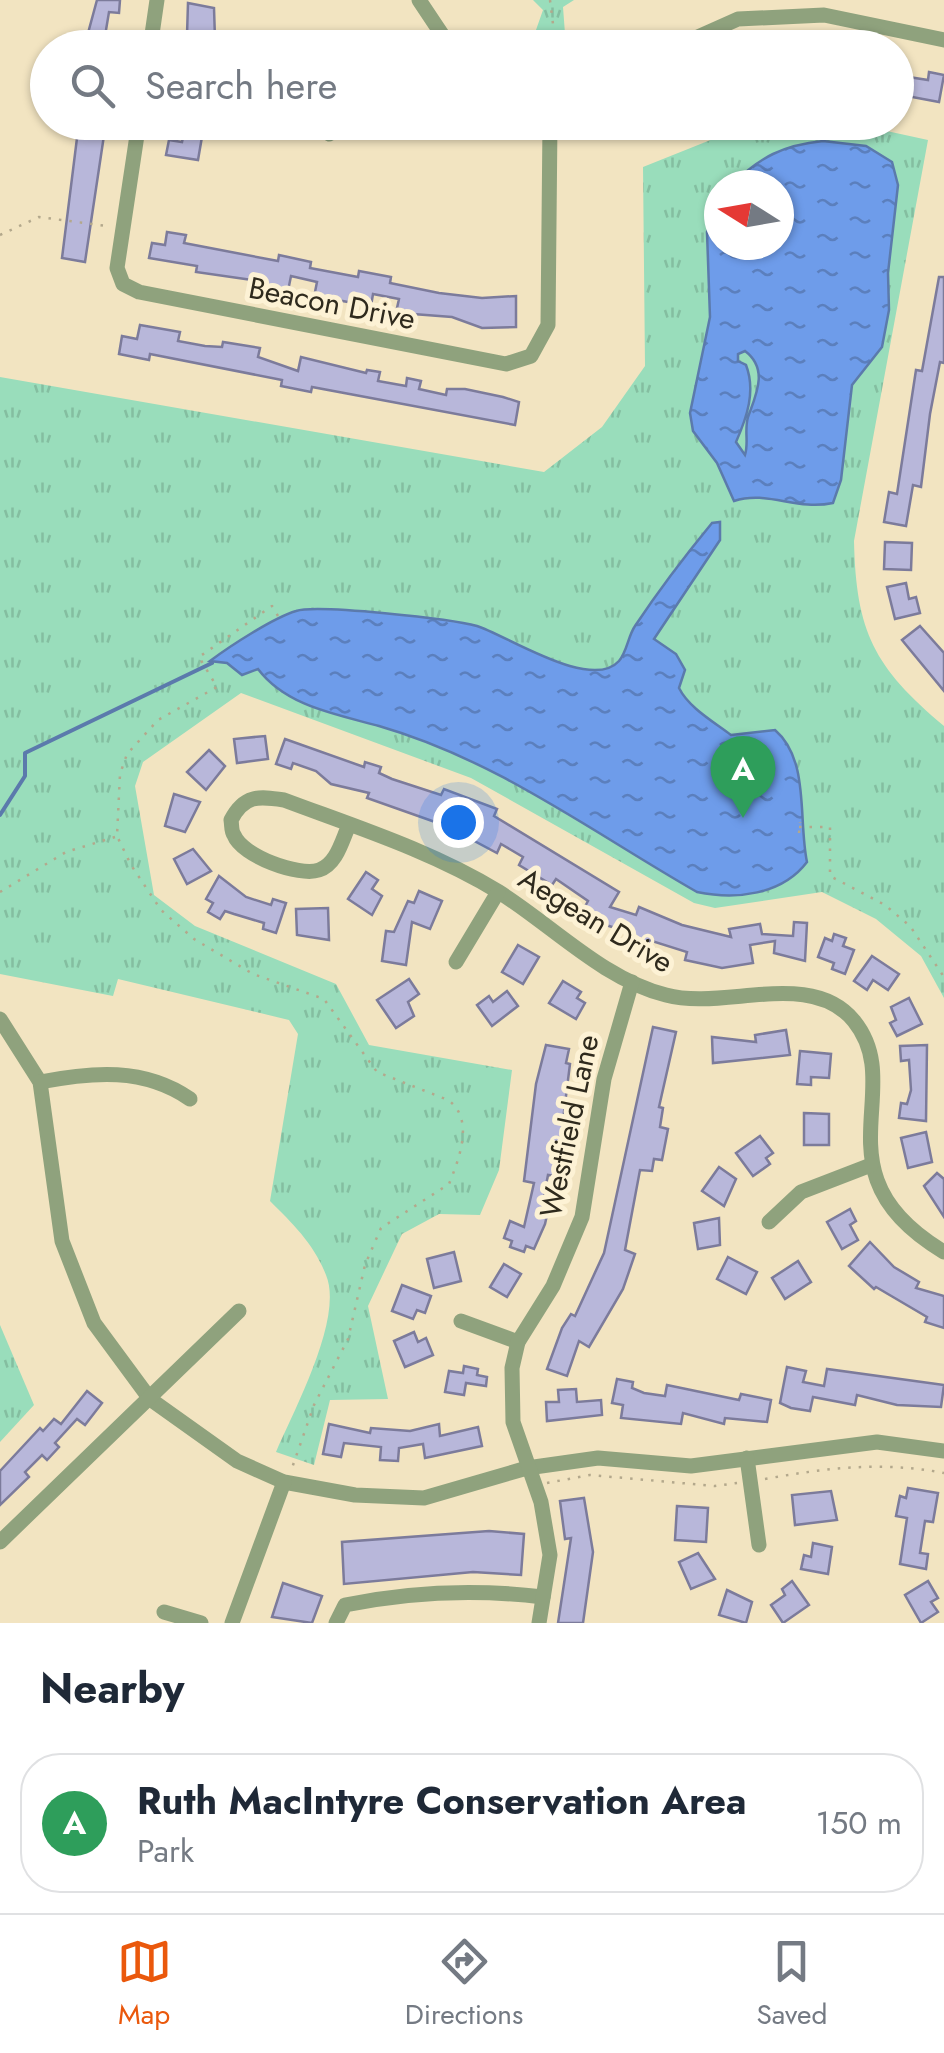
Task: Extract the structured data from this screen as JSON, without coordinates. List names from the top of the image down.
{
  "streets": {
    "street": ["Beacon Drive", "Aegean Drive", "Westfield Lane"]
  },
  "crossings": [
    ["Aegean Drive", "Westfield Lane"]
  ],
  "north": "left",
  "page": {
    "search": "Search here",
    "pins": "A",
    "heading": "Nearby",
    "list": [
      {
        "mark": "A",
        "name": "Ruth MacIntyre Conservation Area",
        "note": "Park",
        "value": "150 m"
      }
    ],
    "nav": ["Map", "Directions", "Saved"]
  }
}
